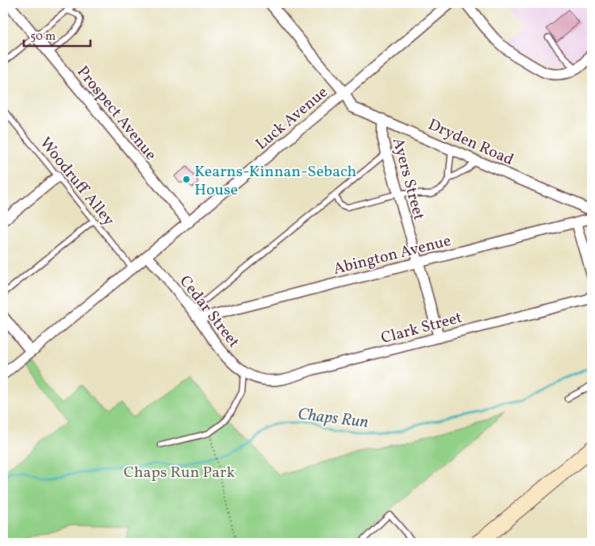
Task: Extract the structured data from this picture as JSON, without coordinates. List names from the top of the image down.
{
  "streets": {
    "street": [
      "Prospect Avenue",
      "Luck Avenue",
      "Dryden Road",
      "Ayers Street",
      "Abington Avenue",
      "Cedar Street",
      "Clark Street"
    ],
    "lane": ["Woodruff Alley"]
  },
  "crossings": [
    ["Prospect Avenue", "Luck Avenue"],
    ["Luck Avenue", "Dryden Road"],
    ["Luck Avenue", "Woodruff Alley"],
    ["Luck Avenue", "Cedar Street"],
    ["Dryden Road", "Ayers Street"],
    ["Ayers Street", "Abington Avenue"],
    ["Ayers Street", "Clark Street"],
    ["Abington Avenue", "Cedar Street"],
    ["Cedar Street", "Clark Street"]
  ],
  "water": ["Chaps Run"],
  "parks": ["Chaps Run Park"],
  "places": ["Kearns-Kinnan-Sebach House"],
  "scale_bar": "50 m"
}
